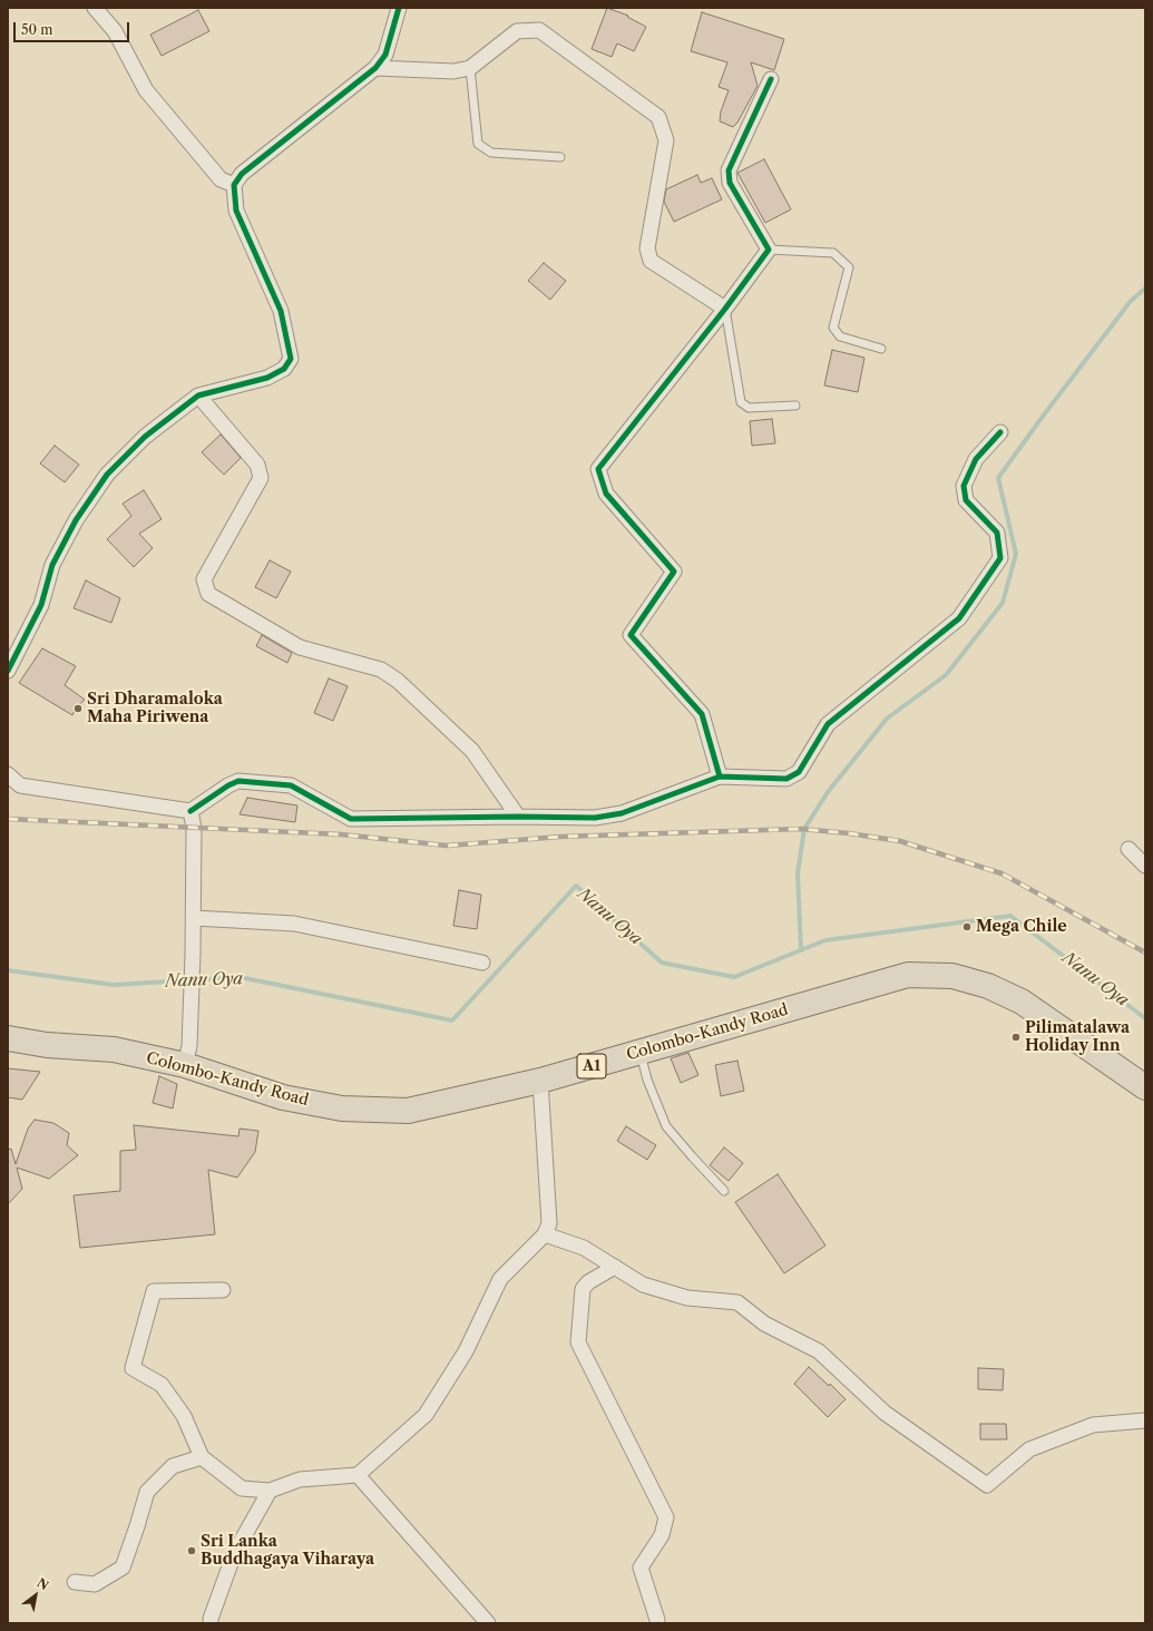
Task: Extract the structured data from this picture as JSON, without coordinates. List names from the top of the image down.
{
  "streets": {
    "highway": ["Colombo-Kandy Road", "A1"]
  },
  "water": ["Nanu Oya"],
  "places": [
    "Sri Dharamaloka Maha Piriwena",
    "Mega Chile",
    "Pilimatalawa Holiday Inn",
    "Sri Lanka Buddhagaya Viharaya"
  ],
  "scale_bar": "50 m",
  "north": "top right"
}
